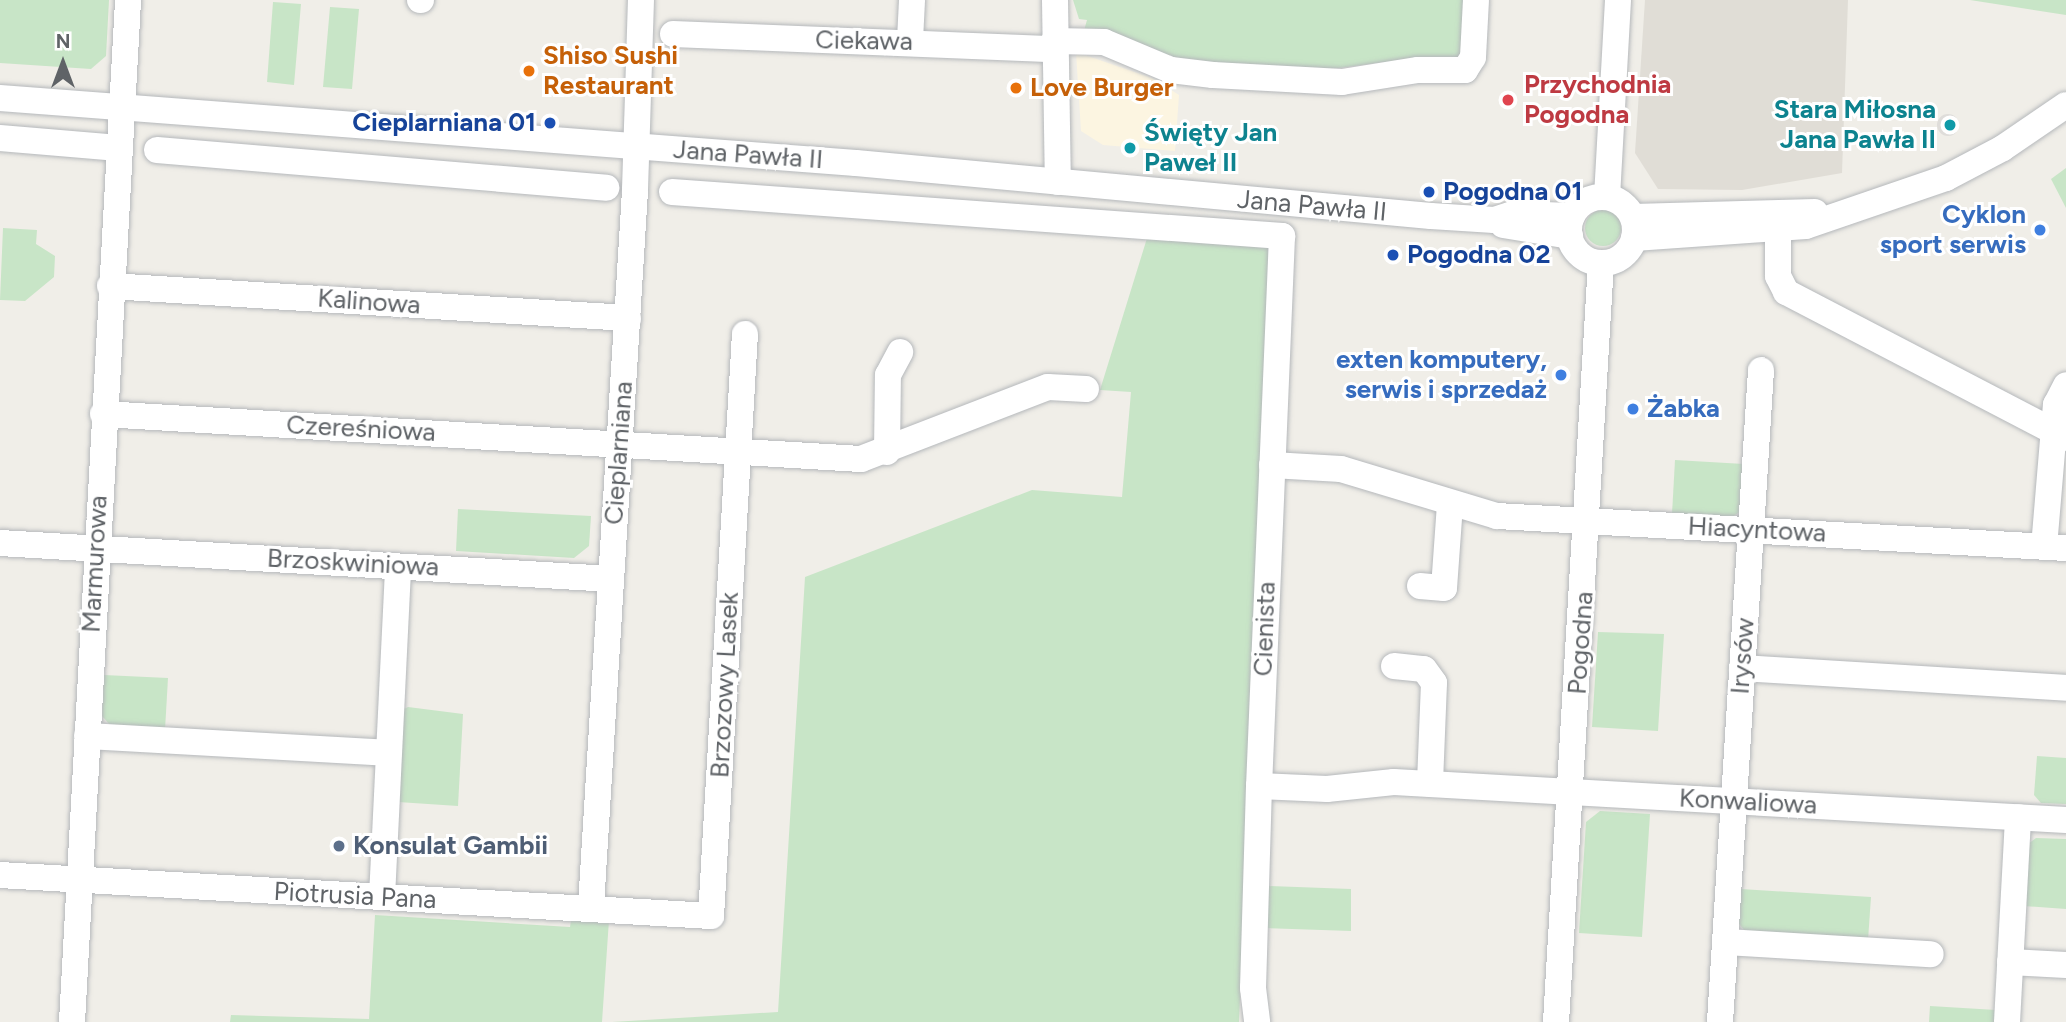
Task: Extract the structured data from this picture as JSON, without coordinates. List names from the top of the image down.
{
  "streets": {
    "street": [
      "Ciekawa",
      "Jana Pawła II",
      "Kalinowa",
      "Czereśniowa",
      "Cieplarniana",
      "Hiacyntowa",
      "Brzoskwiniowa",
      "Marmurowa",
      "Cienista",
      "Pogodna",
      "Irysów",
      "Brzozowy Lasek",
      "Konwaliowa",
      "Piotrusia Pana"
    ]
  },
  "crossings": [
    ["Jana Pawła II", "Cieplarniana"],
    ["Jana Pawła II", "Marmurowa"],
    ["Jana Pawła II", "Pogodna"],
    ["Kalinowa", "Cieplarniana"],
    ["Kalinowa", "Marmurowa"],
    ["Czereśniowa", "Cieplarniana"],
    ["Czereśniowa", "Marmurowa"],
    ["Czereśniowa", "Brzozowy Lasek"],
    ["Cieplarniana", "Brzoskwiniowa"],
    ["Cieplarniana", "Piotrusia Pana"],
    ["Hiacyntowa", "Cienista"],
    ["Hiacyntowa", "Pogodna"],
    ["Hiacyntowa", "Irysów"],
    ["Brzoskwiniowa", "Marmurowa"],
    ["Marmurowa", "Piotrusia Pana"],
    ["Cienista", "Konwaliowa"],
    ["Pogodna", "Konwaliowa"],
    ["Irysów", "Konwaliowa"],
    ["Brzozowy Lasek", "Piotrusia Pana"]
  ],
  "places": [
    "Shiso Sushi Restaurant",
    "Love Burger",
    "Przychodnia Pogodna",
    "Cieplarniana 01",
    "Stara Miłosna Jana Pawła II",
    "Święty Jan Paweł II",
    "Pogodna 01",
    "Cyklon sport serwis",
    "Pogodna 02",
    "exten komputery, serwis i sprzedaż",
    "Żabka",
    "Konsulat Gambii"
  ],
  "north": "top"
}
